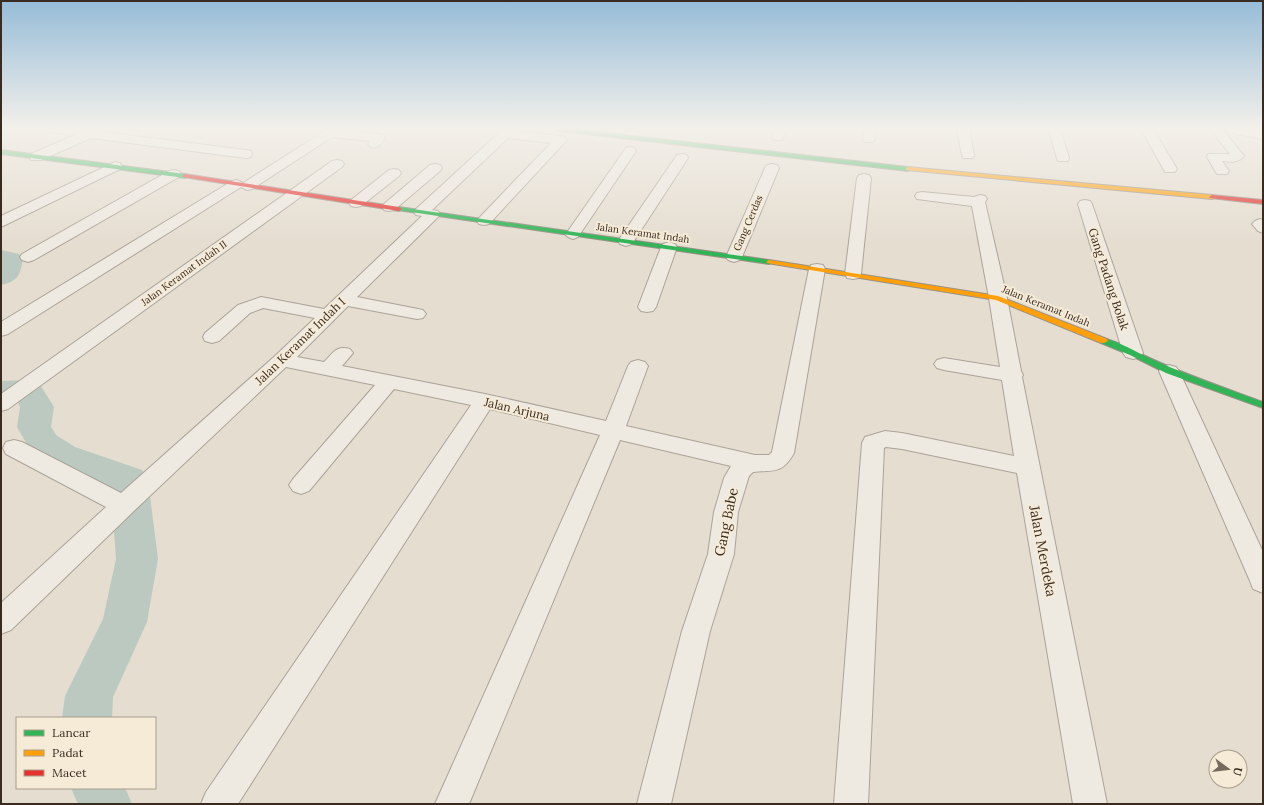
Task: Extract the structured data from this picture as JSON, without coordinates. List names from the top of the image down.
{
  "streets": {
    "main road": ["Jalan Keramat Indah"],
    "street": [
      "Gang Cerdas",
      "Jalan Keramat Indah II",
      "Gang Padang Bolak",
      "Jalan Keramat Indah I",
      "Jalan Arjuna",
      "Gang Babe",
      "Jalan Merdeka"
    ]
  },
  "crossings": [
    ["Gang Cerdas", "Jalan Keramat Indah"],
    ["Jalan Keramat Indah", "Jalan Keramat Indah II"],
    ["Jalan Keramat Indah", "Gang Padang Bolak"],
    ["Jalan Keramat Indah", "Jalan Keramat Indah I"],
    ["Jalan Keramat Indah", "Jalan Merdeka"],
    ["Jalan Keramat Indah I", "Jalan Arjuna"],
    ["Jalan Arjuna", "Gang Babe"]
  ],
  "legend": ["Lancar", "Padat", "Macet"],
  "north": "right"
}
